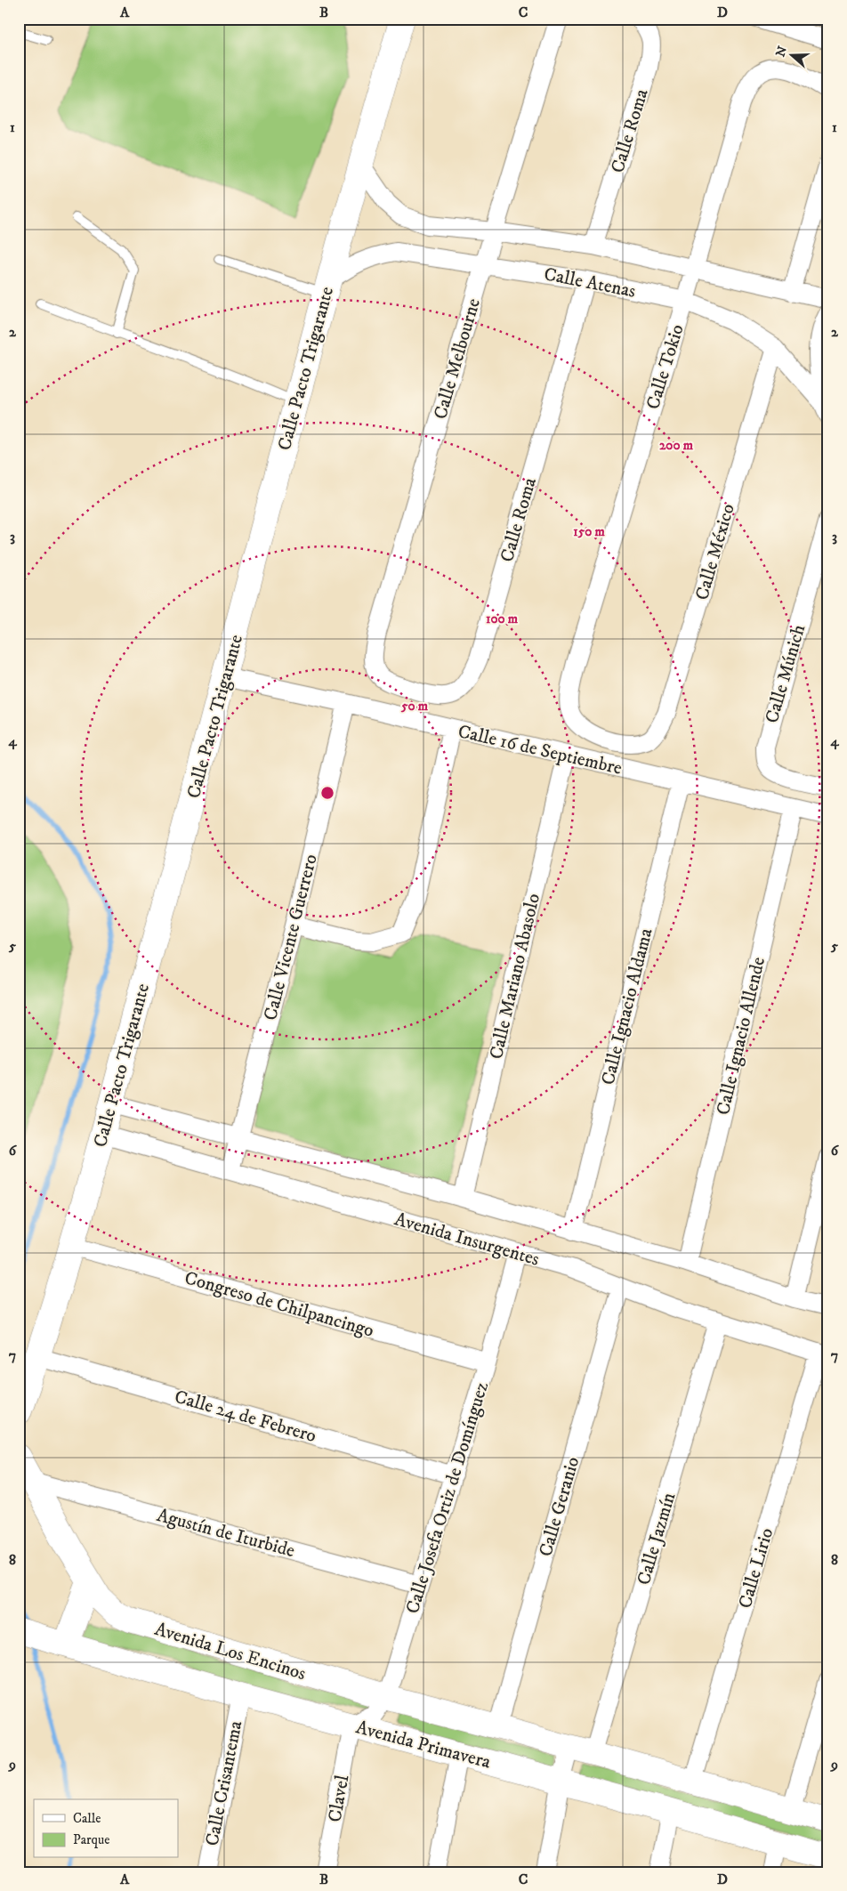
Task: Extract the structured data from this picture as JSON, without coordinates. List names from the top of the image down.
{
  "streets": {
    "street": [
      "Calle Roma",
      "Calle Atenas",
      "Calle Melbourne",
      "Calle Tokio",
      "Calle Pacto Trigarante",
      "Calle México",
      "Calle Múnich",
      "Calle 16 de Septiembre",
      "Calle Vicente Guerrero",
      "Calle Mariano Abasolo",
      "Calle Ignacio Aldama",
      "Calle Ignacio Allende",
      "Avenida Insurgentes",
      "Congreso de Chilpancingo",
      "Calle 24 de Febrero",
      "Calle Josefa Ortiz de Domínguez",
      "Calle Geranio",
      "Agustín de Iturbide",
      "Calle Jazmín",
      "Calle Lirio",
      "Avenida Los Encinos",
      "Avenida Primavera",
      "Calle Crisantema",
      "Clavel"
    ]
  },
  "crossings": [
    ["Calle Roma", "Calle Atenas"],
    ["Calle Roma", "Calle Melbourne"],
    ["Calle Atenas", "Calle Melbourne"],
    ["Calle Atenas", "Calle Tokio"],
    ["Calle Atenas", "Calle Pacto Trigarante"],
    ["Calle Atenas", "Calle México"],
    ["Calle Tokio", "Calle México"],
    ["Calle Pacto Trigarante", "Calle 16 de Septiembre"],
    ["Calle Pacto Trigarante", "Avenida Insurgentes"],
    ["Calle Pacto Trigarante", "Congreso de Chilpancingo"],
    ["Calle Pacto Trigarante", "Calle 24 de Febrero"],
    ["Calle 16 de Septiembre", "Calle Vicente Guerrero"],
    ["Calle 16 de Septiembre", "Calle Mariano Abasolo"],
    ["Calle 16 de Septiembre", "Calle Ignacio Aldama"],
    ["Calle 16 de Septiembre", "Calle Ignacio Allende"],
    ["Calle Vicente Guerrero", "Avenida Insurgentes"],
    ["Calle Mariano Abasolo", "Avenida Insurgentes"],
    ["Calle Ignacio Aldama", "Avenida Insurgentes"],
    ["Calle Ignacio Allende", "Avenida Insurgentes"],
    ["Avenida Insurgentes", "Calle Josefa Ortiz de Domínguez"],
    ["Avenida Insurgentes", "Calle Geranio"],
    ["Avenida Insurgentes", "Calle Jazmín"],
    ["Avenida Insurgentes", "Calle Lirio"],
    ["Congreso de Chilpancingo", "Calle Josefa Ortiz de Domínguez"],
    ["Calle 24 de Febrero", "Calle Josefa Ortiz de Domínguez"],
    ["Calle Josefa Ortiz de Domínguez", "Agustín de Iturbide"],
    ["Calle Josefa Ortiz de Domínguez", "Avenida Los Encinos"],
    ["Calle Josefa Ortiz de Domínguez", "Avenida Primavera"],
    ["Calle Josefa Ortiz de Domínguez", "Clavel"],
    ["Calle Geranio", "Avenida Primavera"],
    ["Calle Jazmín", "Avenida Primavera"],
    ["Calle Lirio", "Avenida Primavera"],
    ["Avenida Los Encinos", "Avenida Primavera"],
    ["Avenida Primavera", "Calle Crisantema"],
    ["Avenida Primavera", "Clavel"]
  ],
  "legend": ["Calle", "Parque"],
  "north": "left",
  "grid": {
    "columns": [
      "A",
      "B",
      "C",
      "D"
    ],
    "rows": [
      "1",
      "2",
      "3",
      "4",
      "5",
      "6",
      "7",
      "8",
      "9"
    ]
  },
  "rings": [
    "200 m",
    "150 m",
    "100 m",
    "50 m"
  ]
}
